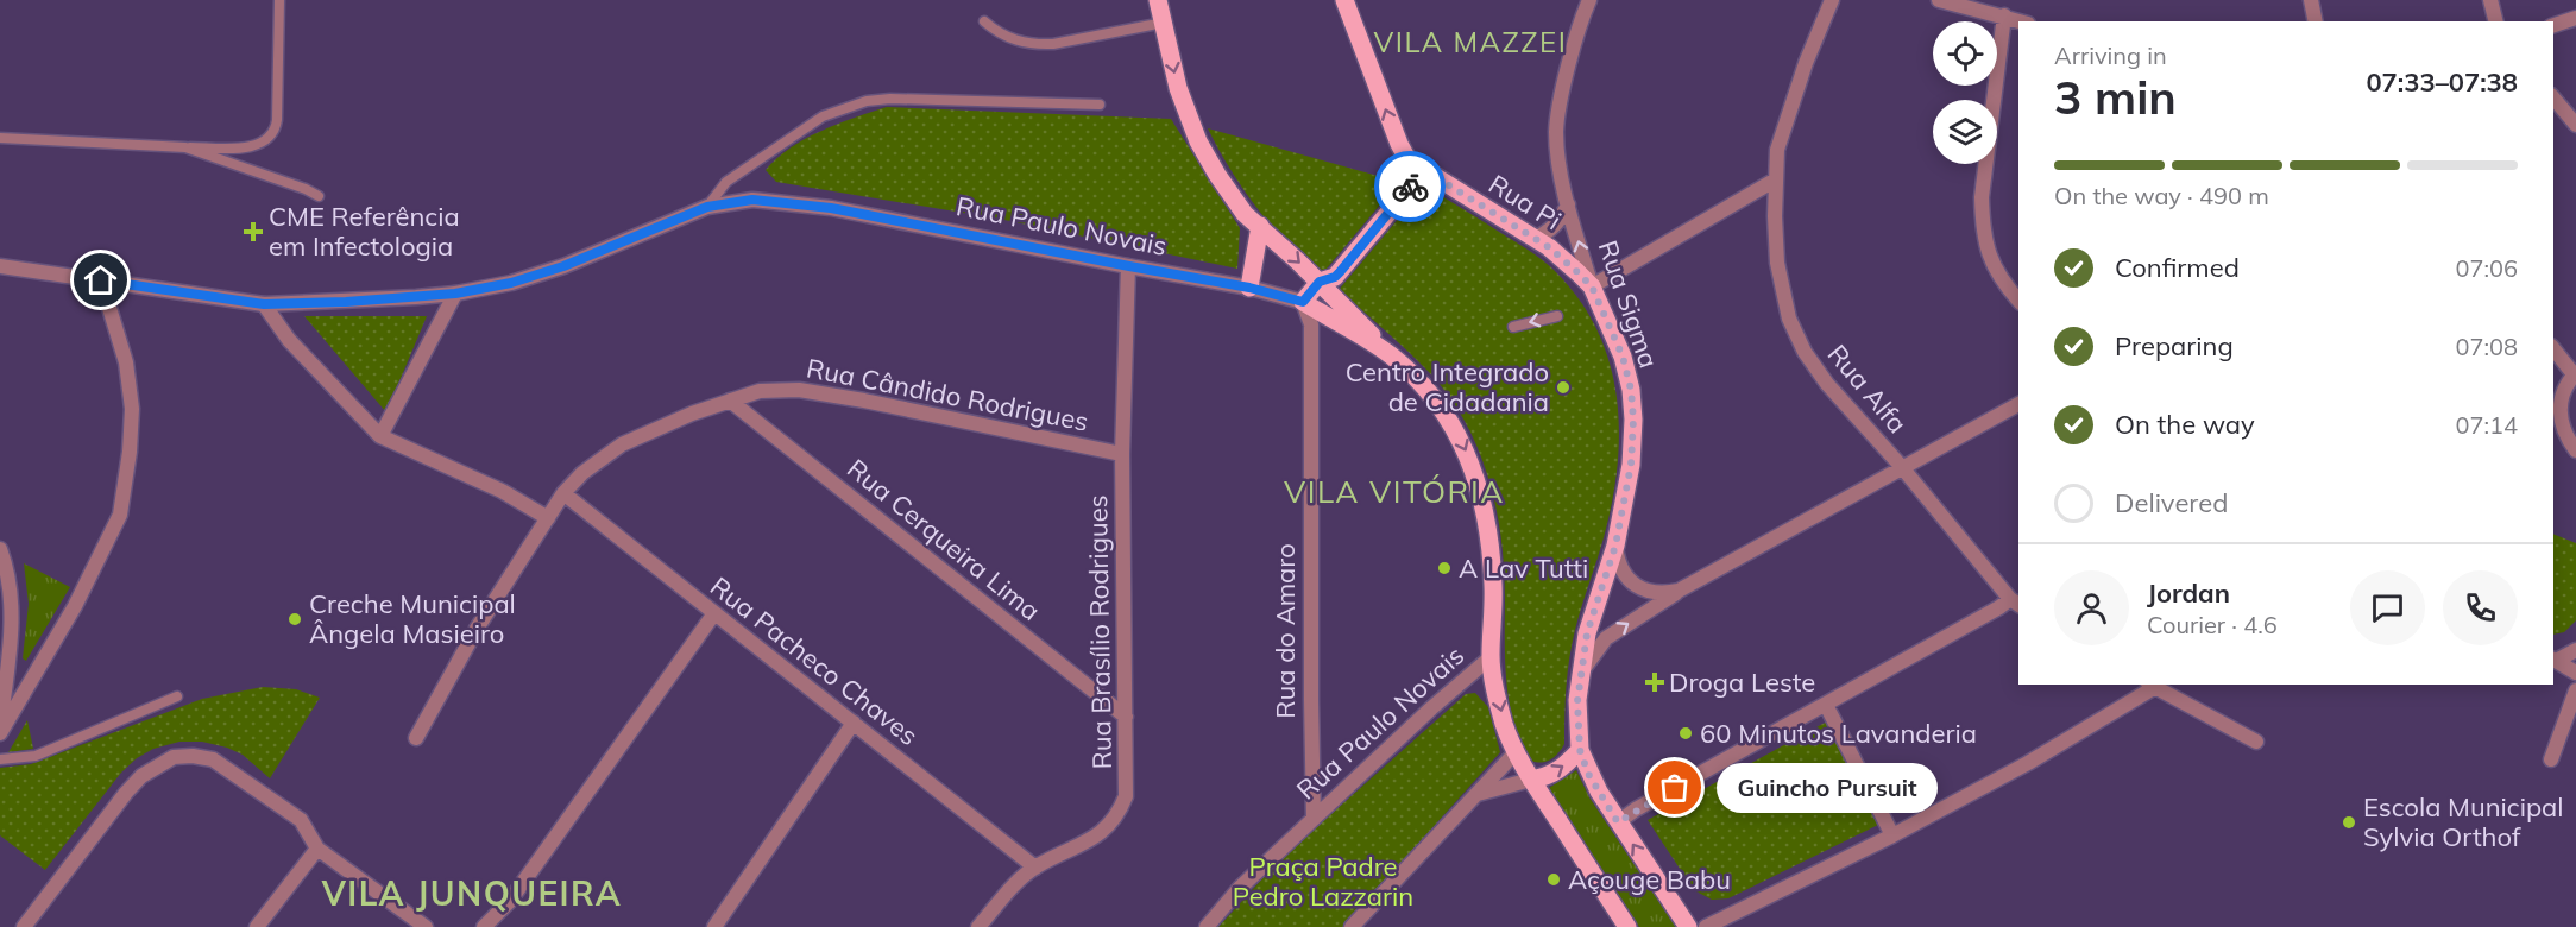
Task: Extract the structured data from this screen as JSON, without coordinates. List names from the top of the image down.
{
  "streets": {
    "main road": ["Rua Pi", "Rua Paulo Novais", "Rua Sigma"],
    "street": [
      "Rua Alfa",
      "Rua Cândido Rodrigues",
      "Rua Cerqueira Lima",
      "Rua do Amaro",
      "Rua Brasílio Rodrigues",
      "Rua Pacheco Chaves"
    ]
  },
  "crossings": [
    ["Rua Pi", "Rua Sigma"],
    ["Rua Paulo Novais", "Rua do Amaro"],
    ["Rua Paulo Novais", "Rua Brasílio Rodrigues"],
    ["Rua Cândido Rodrigues", "Rua Cerqueira Lima"],
    ["Rua Cândido Rodrigues", "Rua Brasílio Rodrigues"],
    ["Rua Cândido Rodrigues", "Rua Pacheco Chaves"],
    ["Rua Cerqueira Lima", "Rua Brasílio Rodrigues"],
    ["Rua Brasílio Rodrigues", "Rua Pacheco Chaves"]
  ],
  "districts": ["VILA MAZZEI", "VILA VITÓRIA", "VILA JUNQUEIRA"],
  "parks": ["Praça Padre Pedro Lazzarin"],
  "places": {
    "health": ["CME Referência em Infectologia", "Droga Leste"],
    "other": [
      "Centro Integrado de Cidadania",
      "A Lav Tutti",
      "Creche Municipal Ângela Masieiro",
      "60 Minutos Lavanderia",
      "Guincho Pursuit",
      "Escola Municipal Sylvia Orthof",
      "Açouge Babu"
    ]
  },
  "page": {
    "heading": ["3 min", "Arriving in", "07:33–07:38"],
    "panel": ["Jordan", "Courier · 4.6"],
    "bar": "On the way · 490 m",
    "list": [
      ["Confirmed", "07:06"],
      ["Preparing", "07:08"],
      ["On the way", "07:14"],
      "Delivered"
    ],
    "bubble": "Guincho Pursuit"
  }
}
